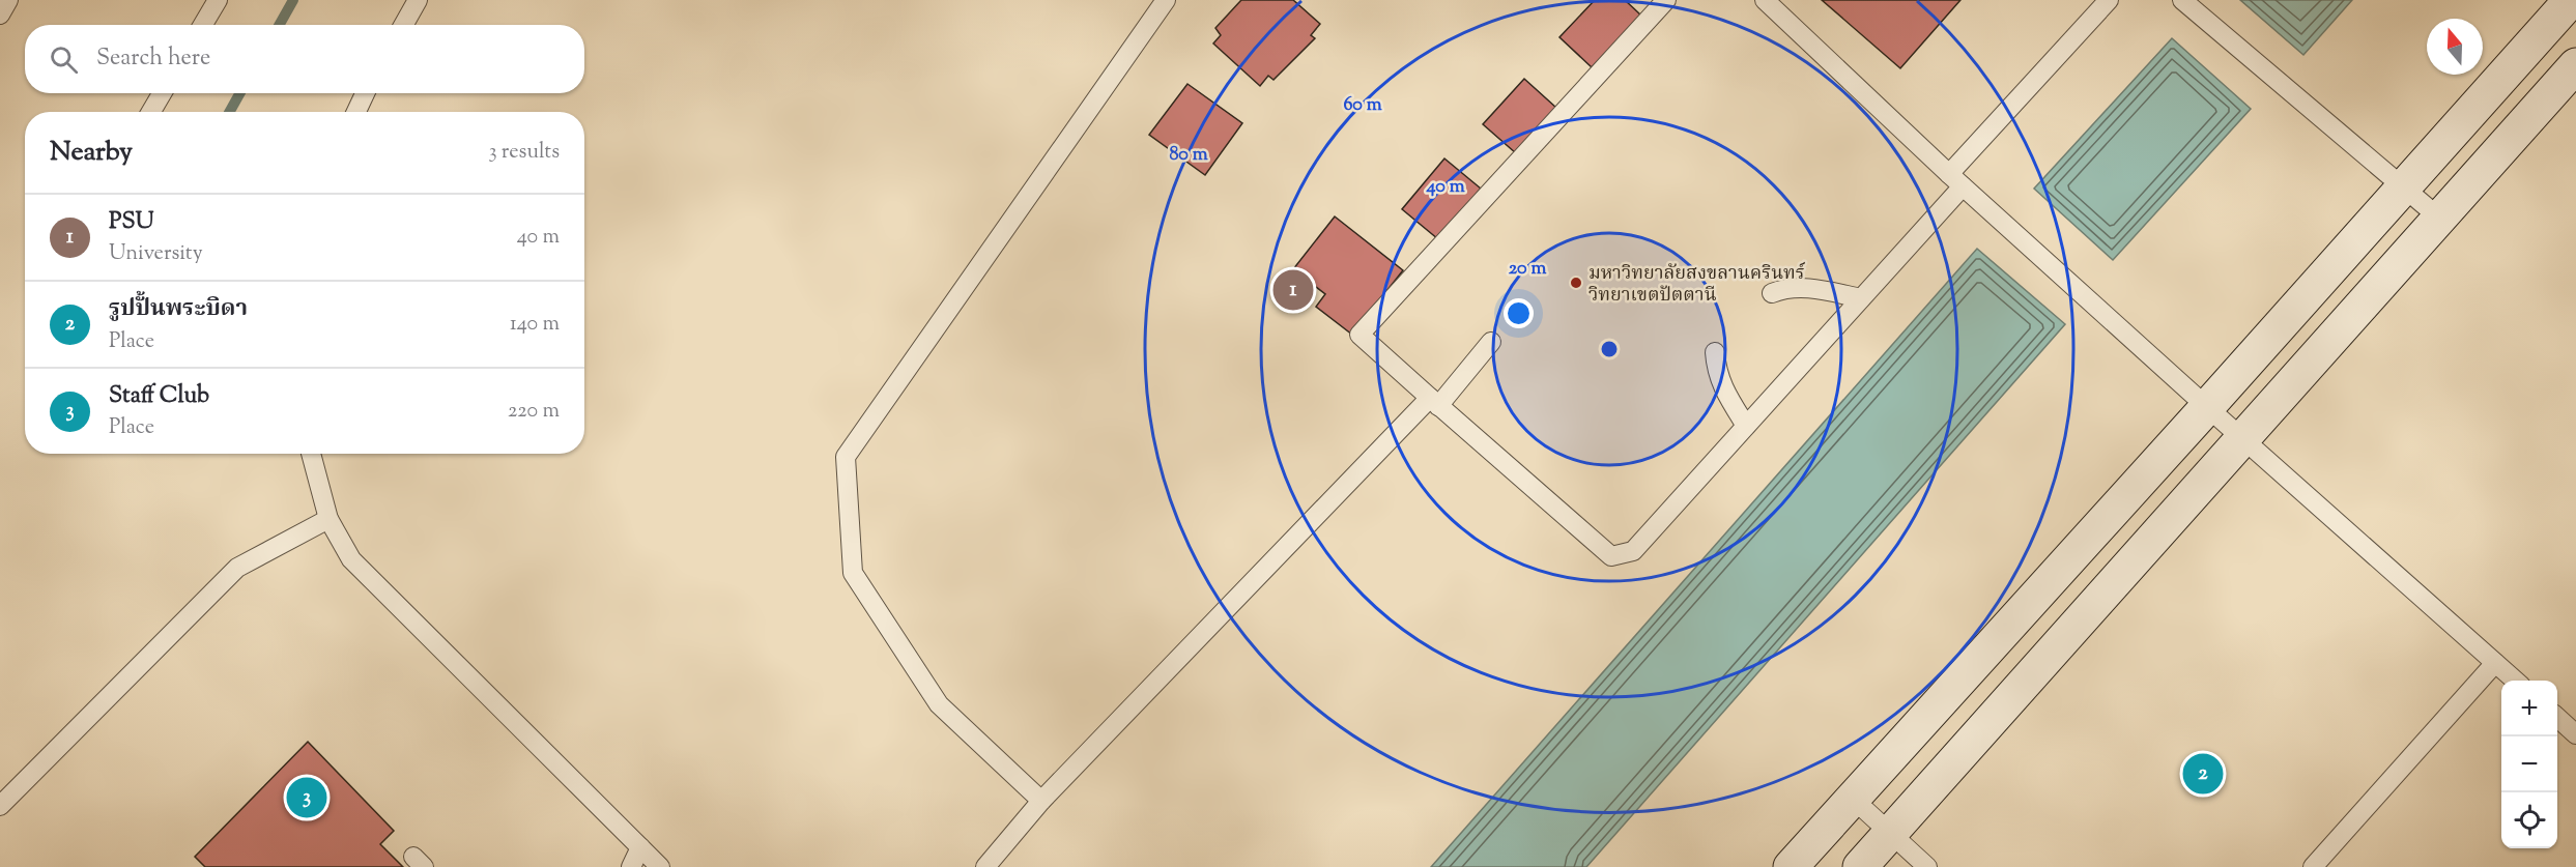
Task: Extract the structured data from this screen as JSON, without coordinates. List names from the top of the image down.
{
  "places": ["มหาวิทยาลัยสงขลานครินทร์ วิทยาเขตปัตตานี"],
  "north": "top",
  "page": {
    "search": "Search here",
    "heading": ["Nearby", "3 results"],
    "list": [
      {
        "mark": "1",
        "name": "PSU",
        "note": "University",
        "value": "40 m"
      },
      {
        "mark": "2",
        "name": "รูปปั้นพระบิดา",
        "note": "Place",
        "value": "140 m"
      },
      {
        "mark": "3",
        "name": "Staff Club",
        "note": "Place",
        "value": "220 m"
      }
    ],
    "pins": ["1", "2", "3"],
    "map_buttons": ["+", "−"]
  },
  "rings": [
    "60 m",
    "80 m",
    "40 m",
    "20 m"
  ]
}
